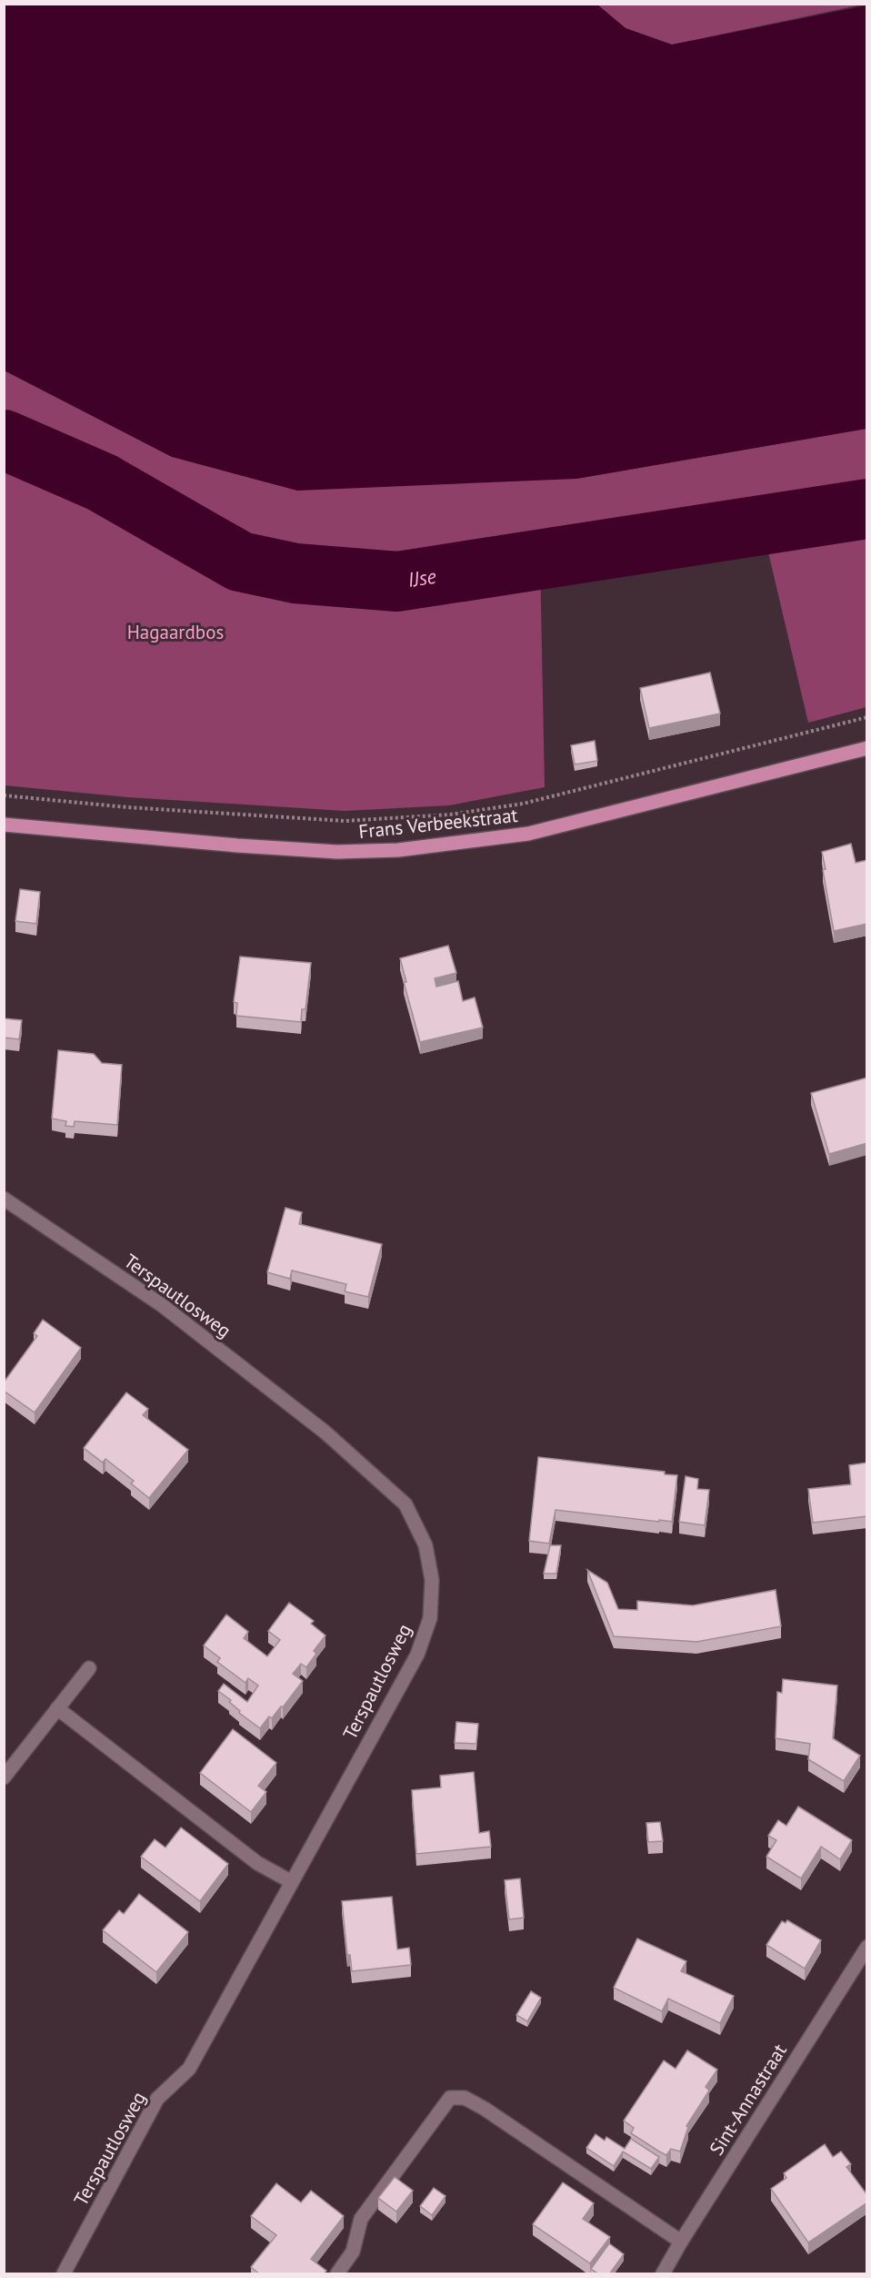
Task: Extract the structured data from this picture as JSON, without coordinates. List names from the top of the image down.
{
  "streets": {
    "main road": ["Frans Verbeekstraat"],
    "street": ["Terspautlosweg", "Sint-Annastraat"]
  },
  "water": ["IJse"],
  "parks": ["Hagaardbos"]
}
